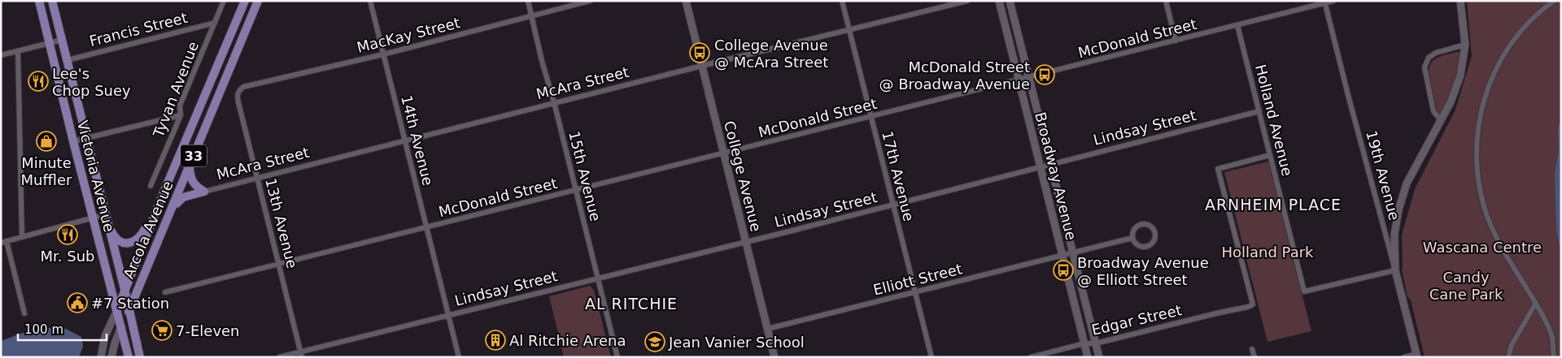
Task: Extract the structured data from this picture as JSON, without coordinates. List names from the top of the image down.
{
  "streets": {
    "main road": ["33", "Victoria Avenue", "Arcola Avenue"],
    "street": [
      "Francis Street",
      "MacKay Street",
      "McDonald Street",
      "McAra Street",
      "Tyvan Avenue",
      "Holland Avenue",
      "Lindsay Street",
      "14th Avenue",
      "19th Avenue",
      "15th Avenue",
      "College Avenue",
      "17th Avenue",
      "Broadway Avenue",
      "13th Avenue",
      "Elliott Street",
      "Edgar Street"
    ]
  },
  "crossings": [
    ["Francis Street", "Tyvan Avenue"],
    ["Francis Street", "Victoria Avenue"],
    ["MacKay Street", "14th Avenue"],
    ["MacKay Street", "15th Avenue"],
    ["MacKay Street", "13th Avenue"],
    ["McDonald Street", "Holland Avenue"],
    ["McDonald Street", "14th Avenue"],
    ["McDonald Street", "19th Avenue"],
    ["McDonald Street", "15th Avenue"],
    ["McDonald Street", "College Avenue"],
    ["McDonald Street", "17th Avenue"],
    ["McDonald Street", "Broadway Avenue"],
    ["McDonald Street", "13th Avenue"],
    ["McAra Street", "14th Avenue"],
    ["McAra Street", "15th Avenue"],
    ["McAra Street", "College Avenue"],
    ["McAra Street", "17th Avenue"],
    ["McAra Street", "13th Avenue"],
    ["Holland Avenue", "Lindsay Street"],
    ["Holland Avenue", "19th Avenue"],
    ["Holland Avenue", "Edgar Street"],
    ["Lindsay Street", "14th Avenue"],
    ["Lindsay Street", "15th Avenue"],
    ["Lindsay Street", "College Avenue"],
    ["Lindsay Street", "17th Avenue"],
    ["Lindsay Street", "Broadway Avenue"],
    ["Lindsay Street", "13th Avenue"],
    ["Victoria Avenue", "Arcola Avenue"],
    ["College Avenue", "Elliott Street"],
    ["17th Avenue", "Elliott Street"],
    ["Broadway Avenue", "Elliott Street"],
    ["Broadway Avenue", "Edgar Street"]
  ],
  "districts": ["ARNHEIM PLACE", "AL RITCHIE"],
  "parks": ["Wascana Centre", "Holland Park", "Candy Cane Park"],
  "places": {
    "bus stop": ["College Avenue @ McAra Street", "McDonald Street @ Broadway Avenue", "Broadway Avenue @ Elliott Street"],
    "restaurant": ["Lee's Chop Suey", "Mr. Sub"],
    "shop": ["Minute Muffler"],
    "public building": ["#7 Station"],
    "supermarket": ["7-Eleven"],
    "building": ["Al Ritchie Arena"],
    "school or university": ["Jean Vanier School"]
  },
  "scale_bar": "100 m"
}
